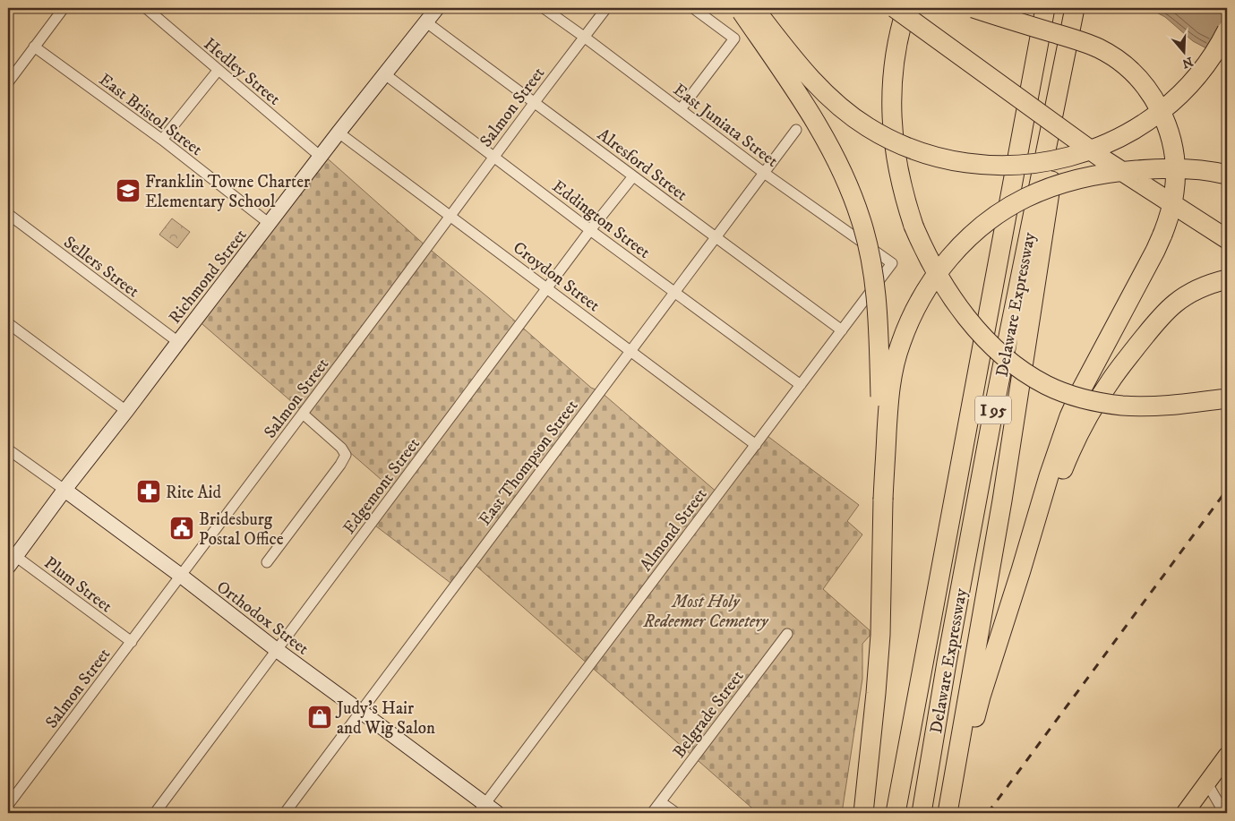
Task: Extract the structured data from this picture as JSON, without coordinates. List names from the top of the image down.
{
  "streets": {
    "highway": ["Delaware Expressway", "I 95"],
    "main road": ["Richmond Street", "Orthodox Street"],
    "street": [
      "Hedley Street",
      "Salmon Street",
      "East Bristol Street",
      "East Juniata Street",
      "Alresford Street",
      "Eddington Street",
      "Sellers Street",
      "Croydon Street",
      "East Thompson Street",
      "Edgemont Street",
      "Almond Street",
      "Plum Street",
      "Belgrade Street"
    ]
  },
  "crossings": [
    ["Hedley Street", "Richmond Street"],
    ["Salmon Street", "East Juniata Street"],
    ["Salmon Street", "Alresford Street"],
    ["Salmon Street", "Eddington Street"],
    ["Salmon Street", "Croydon Street"],
    ["Salmon Street", "Plum Street"],
    ["Salmon Street", "Orthodox Street"],
    ["East Bristol Street", "Richmond Street"],
    ["East Juniata Street", "East Thompson Street"],
    ["East Juniata Street", "Almond Street"],
    ["Alresford Street", "Richmond Street"],
    ["Alresford Street", "East Thompson Street"],
    ["Alresford Street", "Edgemont Street"],
    ["Alresford Street", "Almond Street"],
    ["Eddington Street", "Richmond Street"],
    ["Eddington Street", "East Thompson Street"],
    ["Eddington Street", "Edgemont Street"],
    ["Eddington Street", "Almond Street"],
    ["Sellers Street", "Richmond Street"],
    ["Richmond Street", "Croydon Street"],
    ["Richmond Street", "Plum Street"],
    ["Richmond Street", "Orthodox Street"],
    ["Croydon Street", "East Thompson Street"],
    ["Croydon Street", "Edgemont Street"],
    ["Croydon Street", "Almond Street"],
    ["East Thompson Street", "Orthodox Street"],
    ["Edgemont Street", "Orthodox Street"],
    ["Almond Street", "Orthodox Street"]
  ],
  "parks": ["Most Holy Redeemer Cemetery"],
  "places": {
    "school or university": ["Franklin Towne Charter Elementary School"],
    "pharmacy": ["Rite Aid"],
    "public building": ["Bridesburg Postal Office"],
    "shop": ["Judy's Hair and Wig Salon"]
  },
  "north": "bottom"
}
